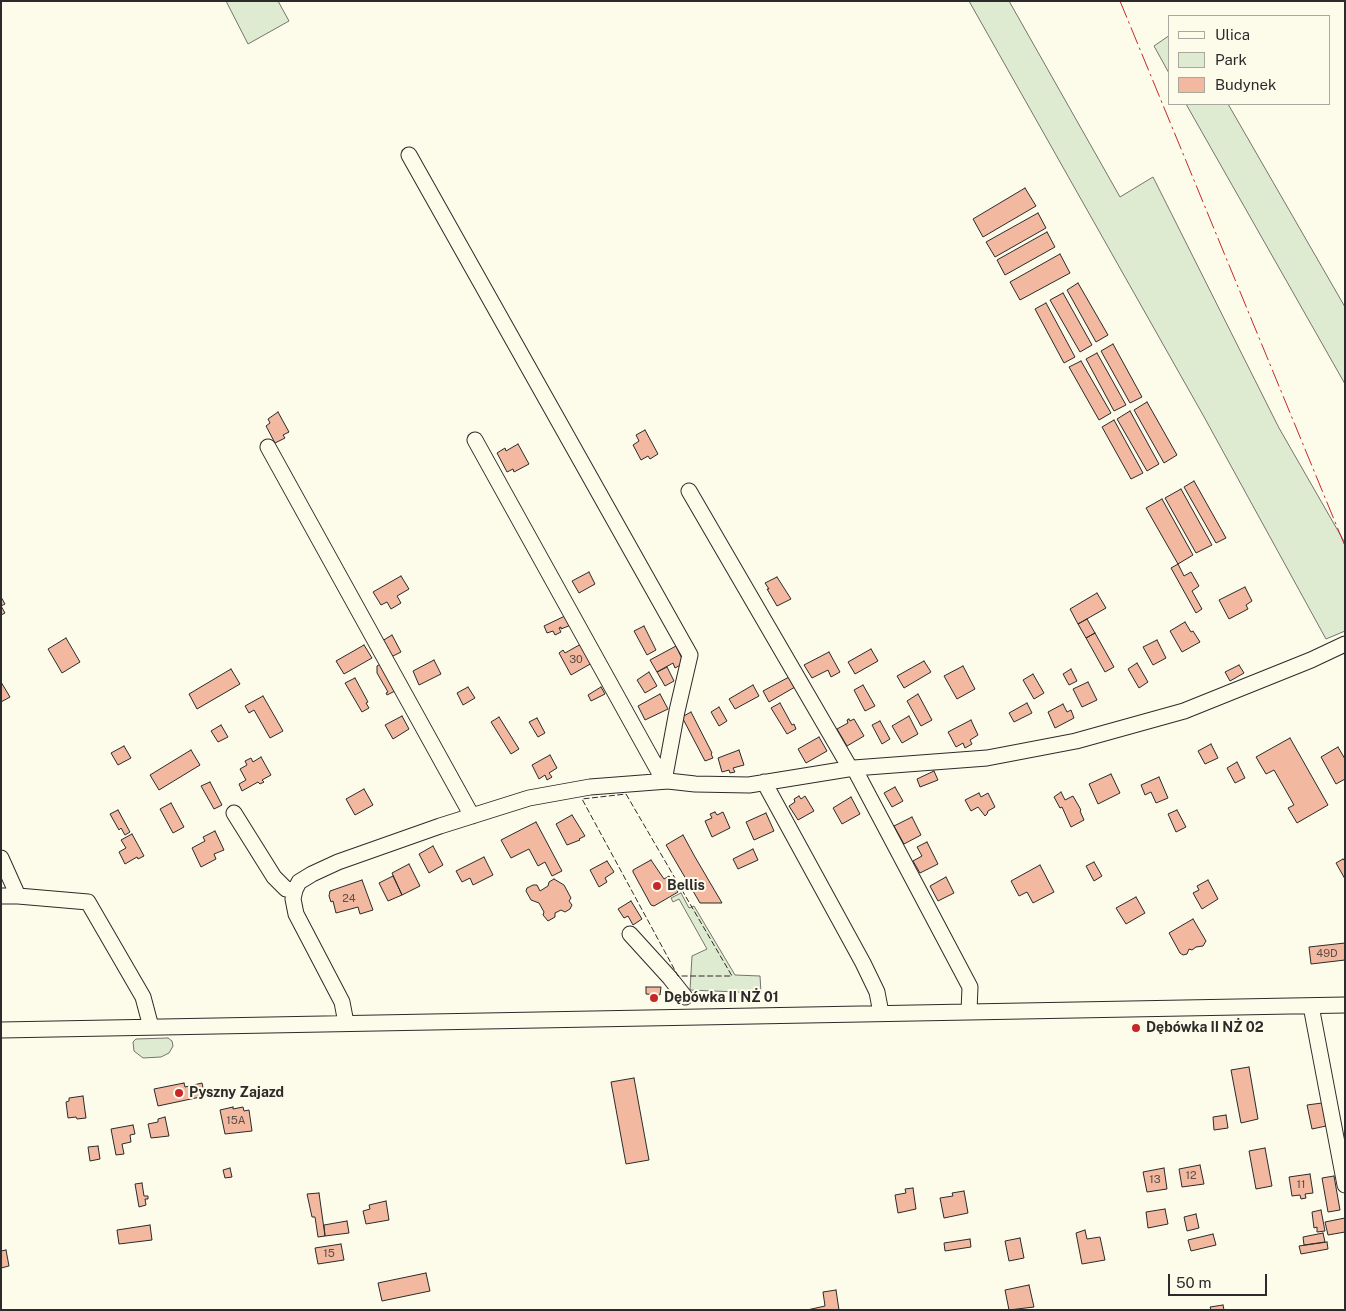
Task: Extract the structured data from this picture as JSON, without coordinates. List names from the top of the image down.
{
  "places": [
    "Bellis",
    "Dębówka II NŻ 01",
    "Dębówka II NŻ 02",
    "Pyszny Zajazd"
  ],
  "house_numbers": [
    "30",
    "24",
    "49D",
    "15A",
    "12",
    "13",
    "11",
    "15"
  ],
  "legend": ["Ulica", "Park", "Budynek"],
  "scale_bar": "50 m"
}
